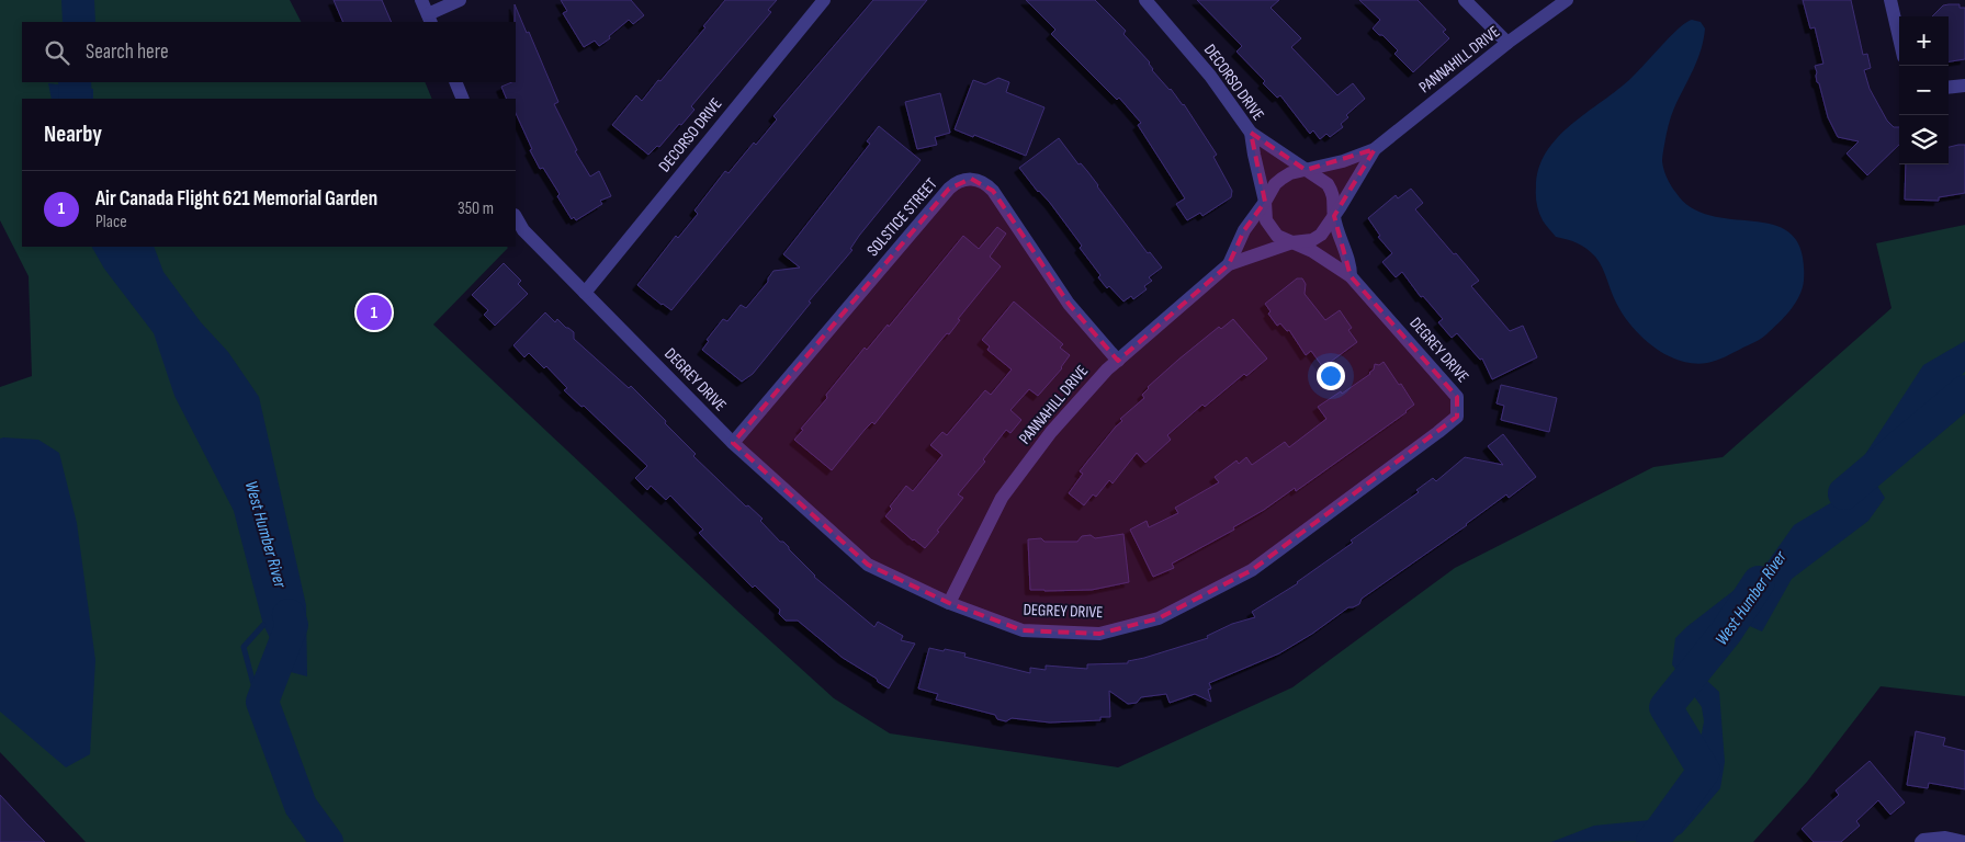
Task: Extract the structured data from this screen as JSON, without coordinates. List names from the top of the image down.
{
  "streets": {
    "street": [
      "PANNAHILL DRIVE",
      "DECORSO DRIVE",
      "SOLSTICE STREET",
      "DEGREY DRIVE"
    ]
  },
  "crossings": [
    ["PANNAHILL DRIVE", "DECORSO DRIVE"],
    ["PANNAHILL DRIVE", "SOLSTICE STREET"],
    ["PANNAHILL DRIVE", "DEGREY DRIVE"],
    ["DECORSO DRIVE", "DEGREY DRIVE"],
    ["SOLSTICE STREET", "DEGREY DRIVE"]
  ],
  "water": ["West Humber River"],
  "page": {
    "map_buttons": ["+", "−"],
    "search": "Search here",
    "heading": "Nearby",
    "list": [
      {
        "mark": "1",
        "name": "Air Canada Flight 621 Memorial Garden",
        "note": "Place",
        "value": "350 m"
      }
    ],
    "pins": "1"
  }
}
